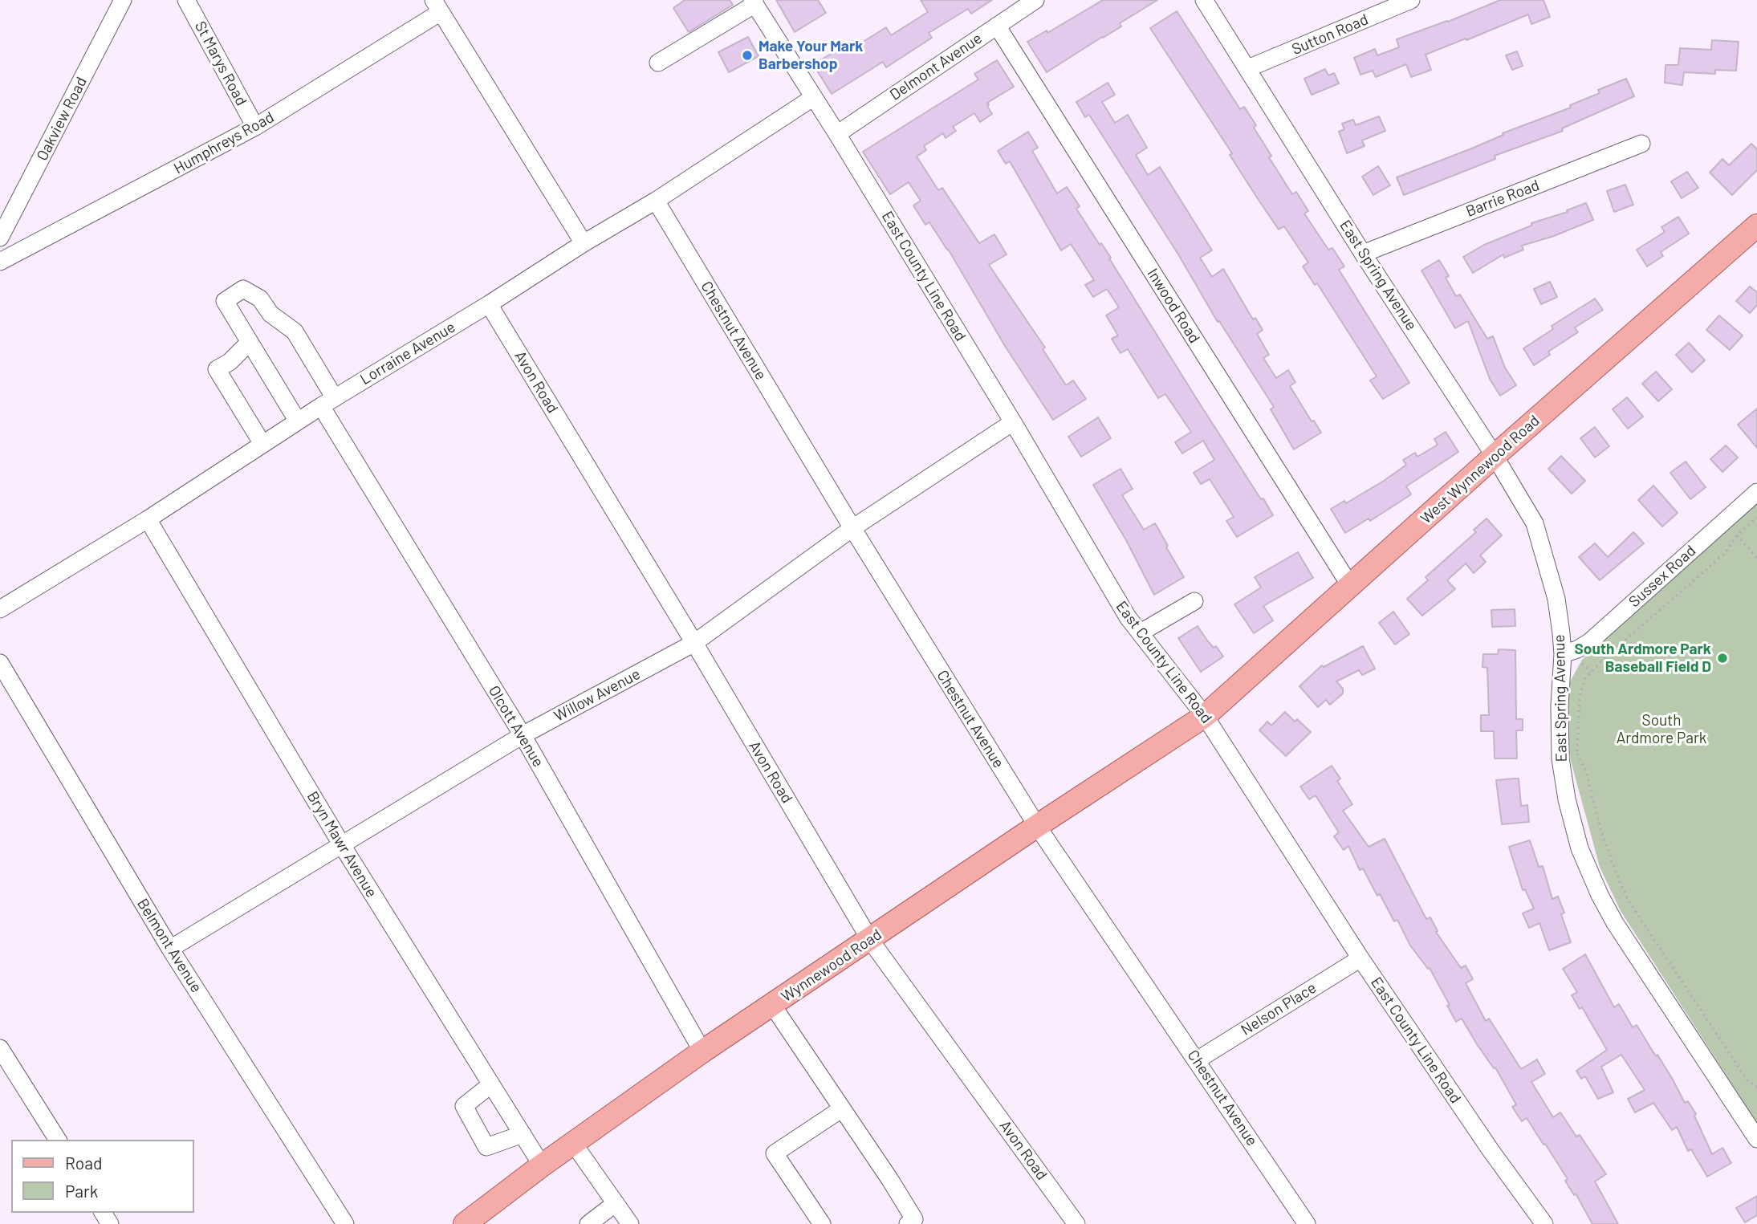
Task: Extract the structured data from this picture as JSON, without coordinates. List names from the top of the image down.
{
  "streets": {
    "main road": ["West Wynnewood Road", "Wynnewood Road"],
    "street": [
      "Sutton Road",
      "St Marys Road",
      "Delmont Avenue",
      "Oakview Road",
      "Humphreys Road",
      "Barrie Road",
      "East Spring Avenue",
      "East County Line Road",
      "Inwood Road",
      "Chestnut Avenue",
      "Lorraine Avenue",
      "Avon Road",
      "Sussex Road",
      "Willow Avenue",
      "Olcott Avenue",
      "Bryn Mawr Avenue",
      "Belmont Avenue",
      "Nelson Place"
    ]
  },
  "crossings": [
    ["Sutton Road", "East Spring Avenue"],
    ["St Marys Road", "Humphreys Road"],
    ["Delmont Avenue", "East County Line Road"],
    ["Delmont Avenue", "Inwood Road"],
    ["Barrie Road", "East Spring Avenue"],
    ["East Spring Avenue", "West Wynnewood Road"],
    ["East Spring Avenue", "Sussex Road"],
    ["East County Line Road", "Lorraine Avenue"],
    ["East County Line Road", "West Wynnewood Road"],
    ["East County Line Road", "Willow Avenue"],
    ["East County Line Road", "Wynnewood Road"],
    ["East County Line Road", "Nelson Place"],
    ["Inwood Road", "West Wynnewood Road"],
    ["Chestnut Avenue", "Lorraine Avenue"],
    ["Chestnut Avenue", "Willow Avenue"],
    ["Chestnut Avenue", "Wynnewood Road"],
    ["Chestnut Avenue", "Nelson Place"],
    ["Lorraine Avenue", "Avon Road"],
    ["Lorraine Avenue", "Olcott Avenue"],
    ["Lorraine Avenue", "Bryn Mawr Avenue"],
    ["Avon Road", "Willow Avenue"],
    ["Avon Road", "Wynnewood Road"],
    ["West Wynnewood Road", "Wynnewood Road"],
    ["Willow Avenue", "Olcott Avenue"],
    ["Willow Avenue", "Bryn Mawr Avenue"],
    ["Willow Avenue", "Belmont Avenue"],
    ["Olcott Avenue", "Wynnewood Road"],
    ["Bryn Mawr Avenue", "Wynnewood Road"]
  ],
  "parks": ["South Ardmore Park"],
  "places": ["Make Your Mark Barbershop", "South Ardmore Park Baseball Field D"],
  "legend": ["Road", "Park"]
}
